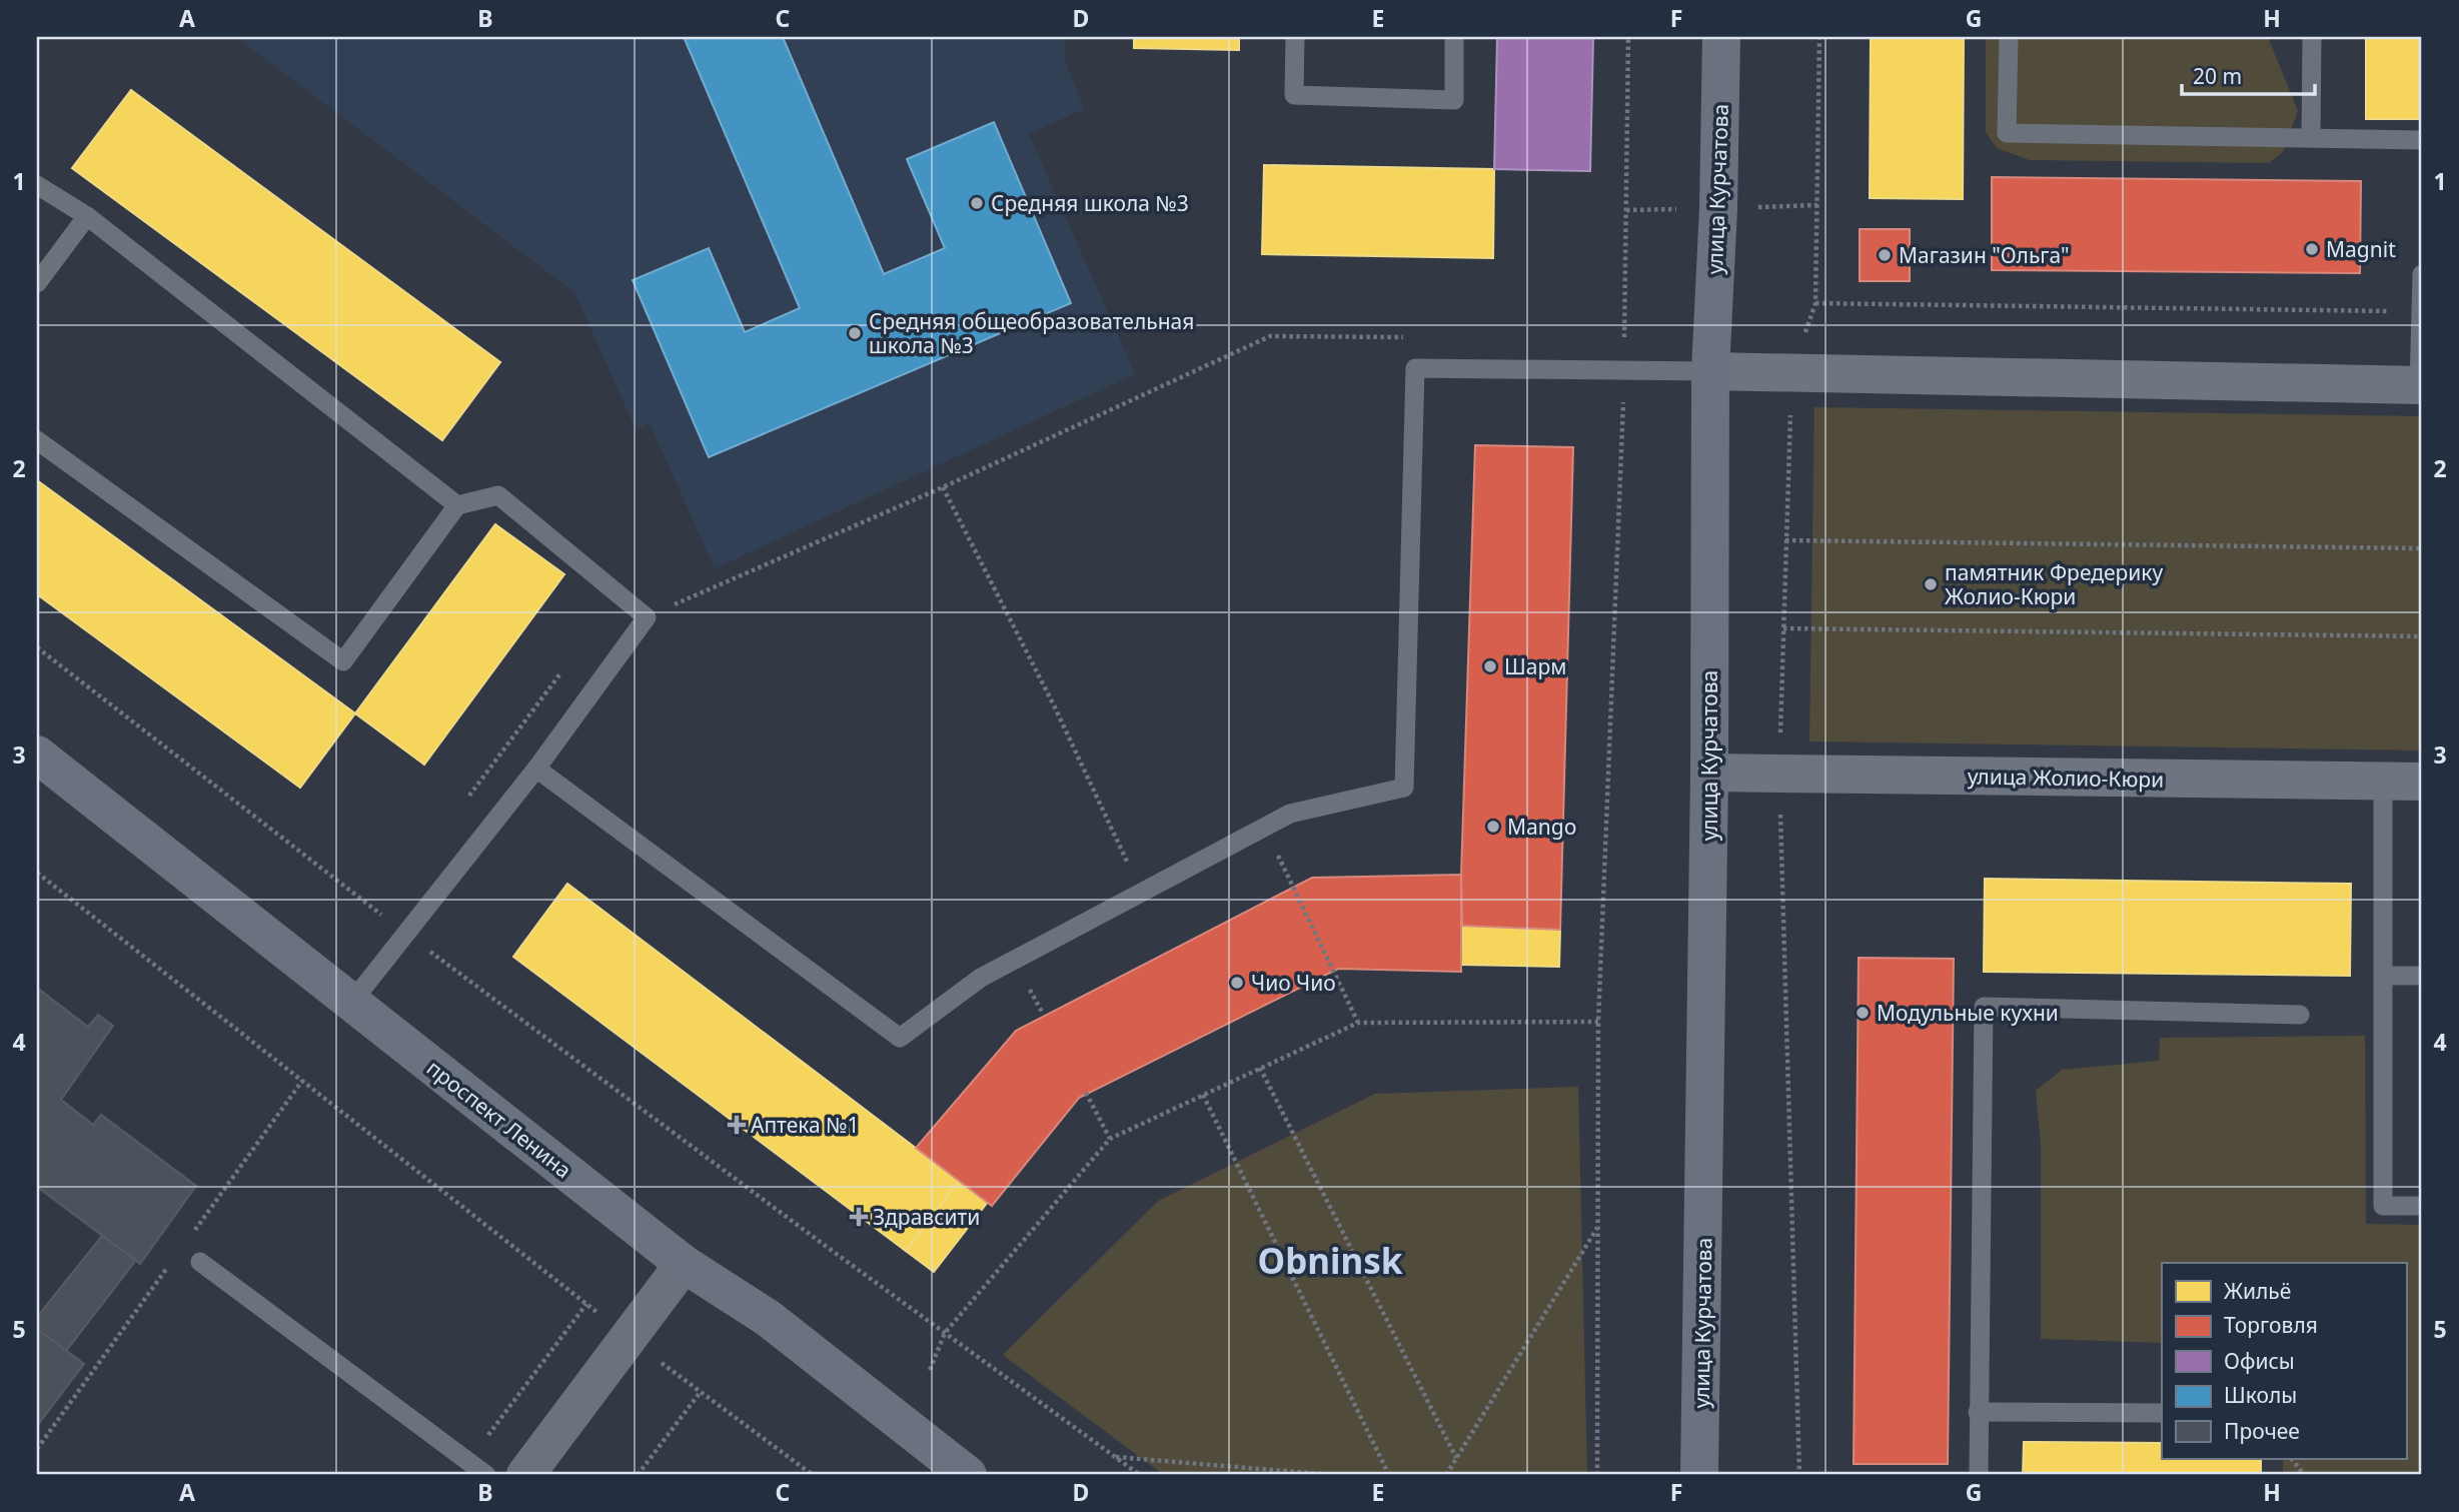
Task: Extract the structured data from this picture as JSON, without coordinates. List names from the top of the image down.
{
  "streets": {
    "main road": ["улица Курчатова", "проспект Ленина"],
    "street": ["улица Жолио-Кюри"]
  },
  "crossings": [
    ["улица Курчатова", "улица Жолио-Кюри"]
  ],
  "districts": ["Obninsk"],
  "places": {
    "other": [
      "Средняя школа №3",
      "Magnit",
      "Магазин \"Ольга\"",
      "Средняя общеобразовательная школа №3",
      "памятник Фредерику Жолио-Кюри",
      "Шарм",
      "Mango",
      "Чио Чио",
      "Модульные кухни"
    ],
    "health": ["Аптека №1", "Здравсити"]
  },
  "legend": [
    "Жильё",
    "Торговля",
    "Офисы",
    "Школы",
    "Прочее"
  ],
  "scale_bar": "20 m",
  "grid": {
    "columns": [
      "A",
      "B",
      "C",
      "D",
      "E",
      "F",
      "G",
      "H"
    ],
    "rows": [
      "1",
      "2",
      "3",
      "4",
      "5"
    ]
  }
}
